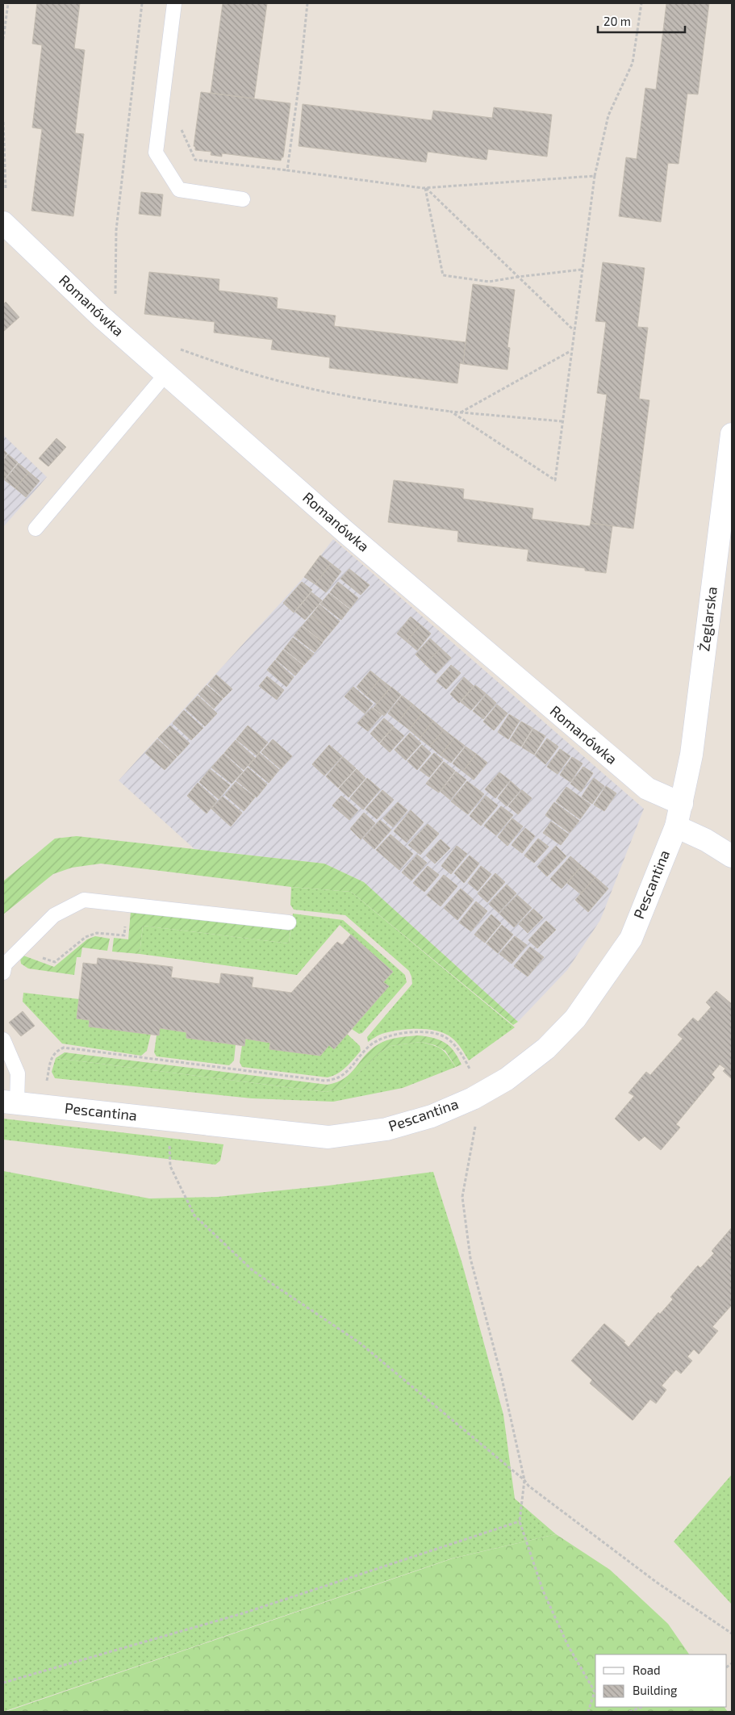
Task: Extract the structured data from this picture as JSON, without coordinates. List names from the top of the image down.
{
  "streets": {
    "street": ["Romanówka", "Żeglarska", "Pescantina"]
  },
  "crossings": [
    ["Romanówka", "Żeglarska"],
    ["Romanówka", "Pescantina"],
    ["Żeglarska", "Pescantina"]
  ],
  "legend": ["Road", "Building"],
  "scale_bar": "20 m"
}
